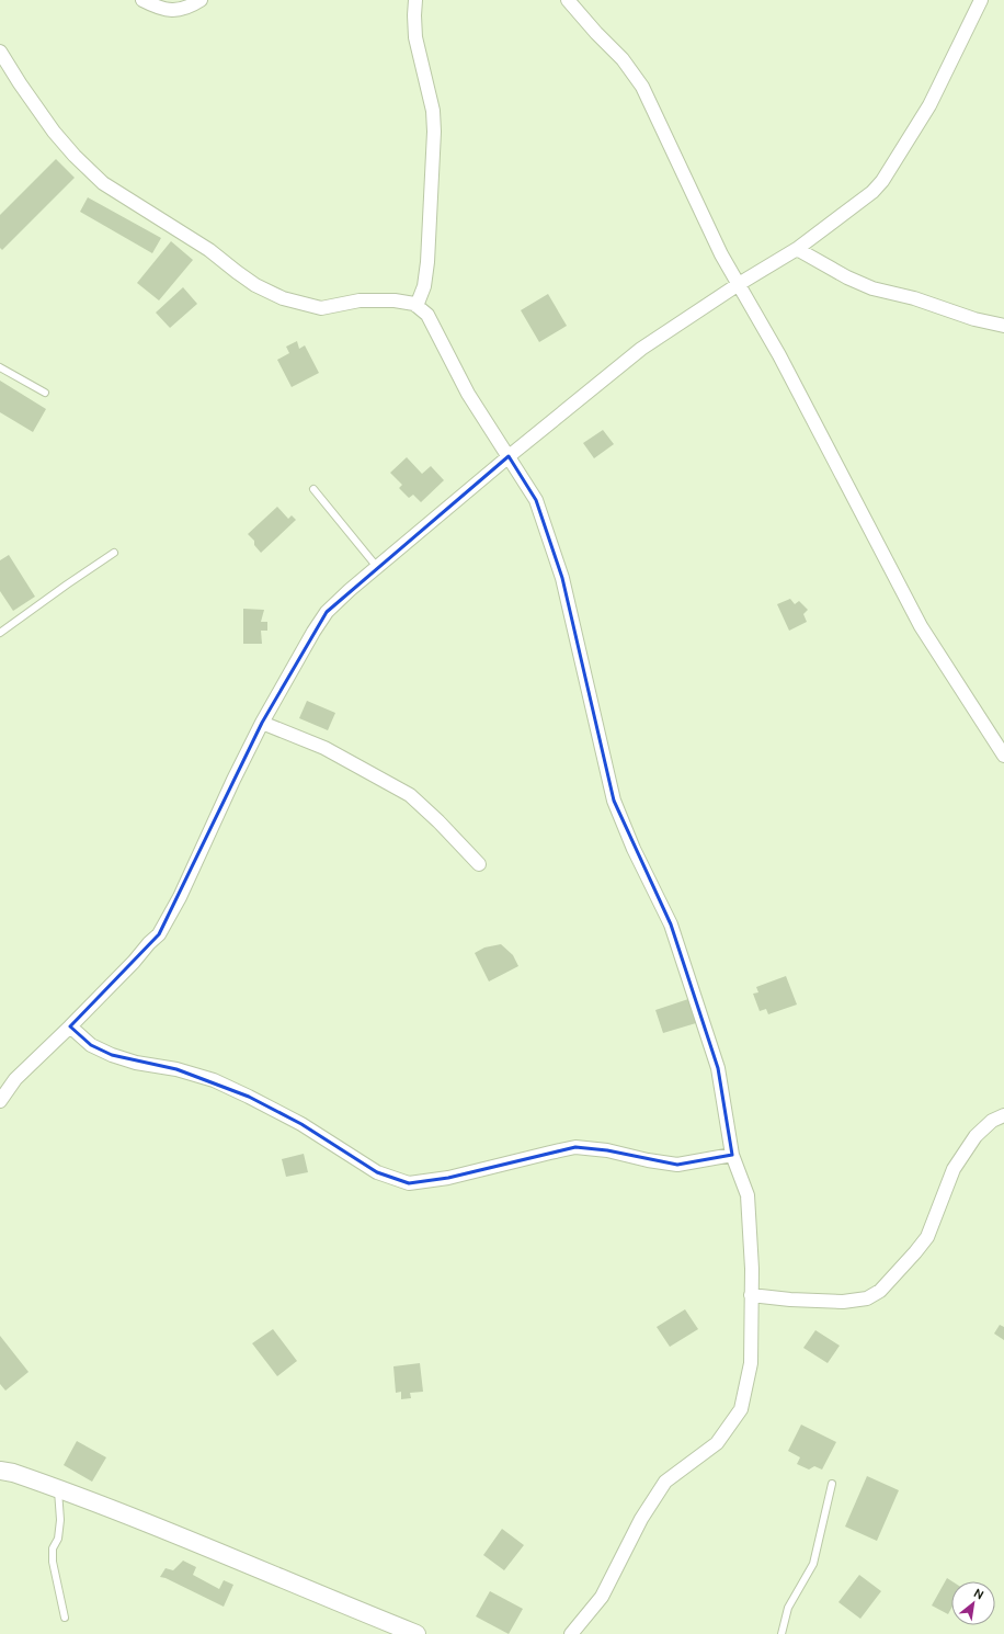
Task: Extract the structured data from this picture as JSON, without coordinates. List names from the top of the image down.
{
  "north": "top right"
}
